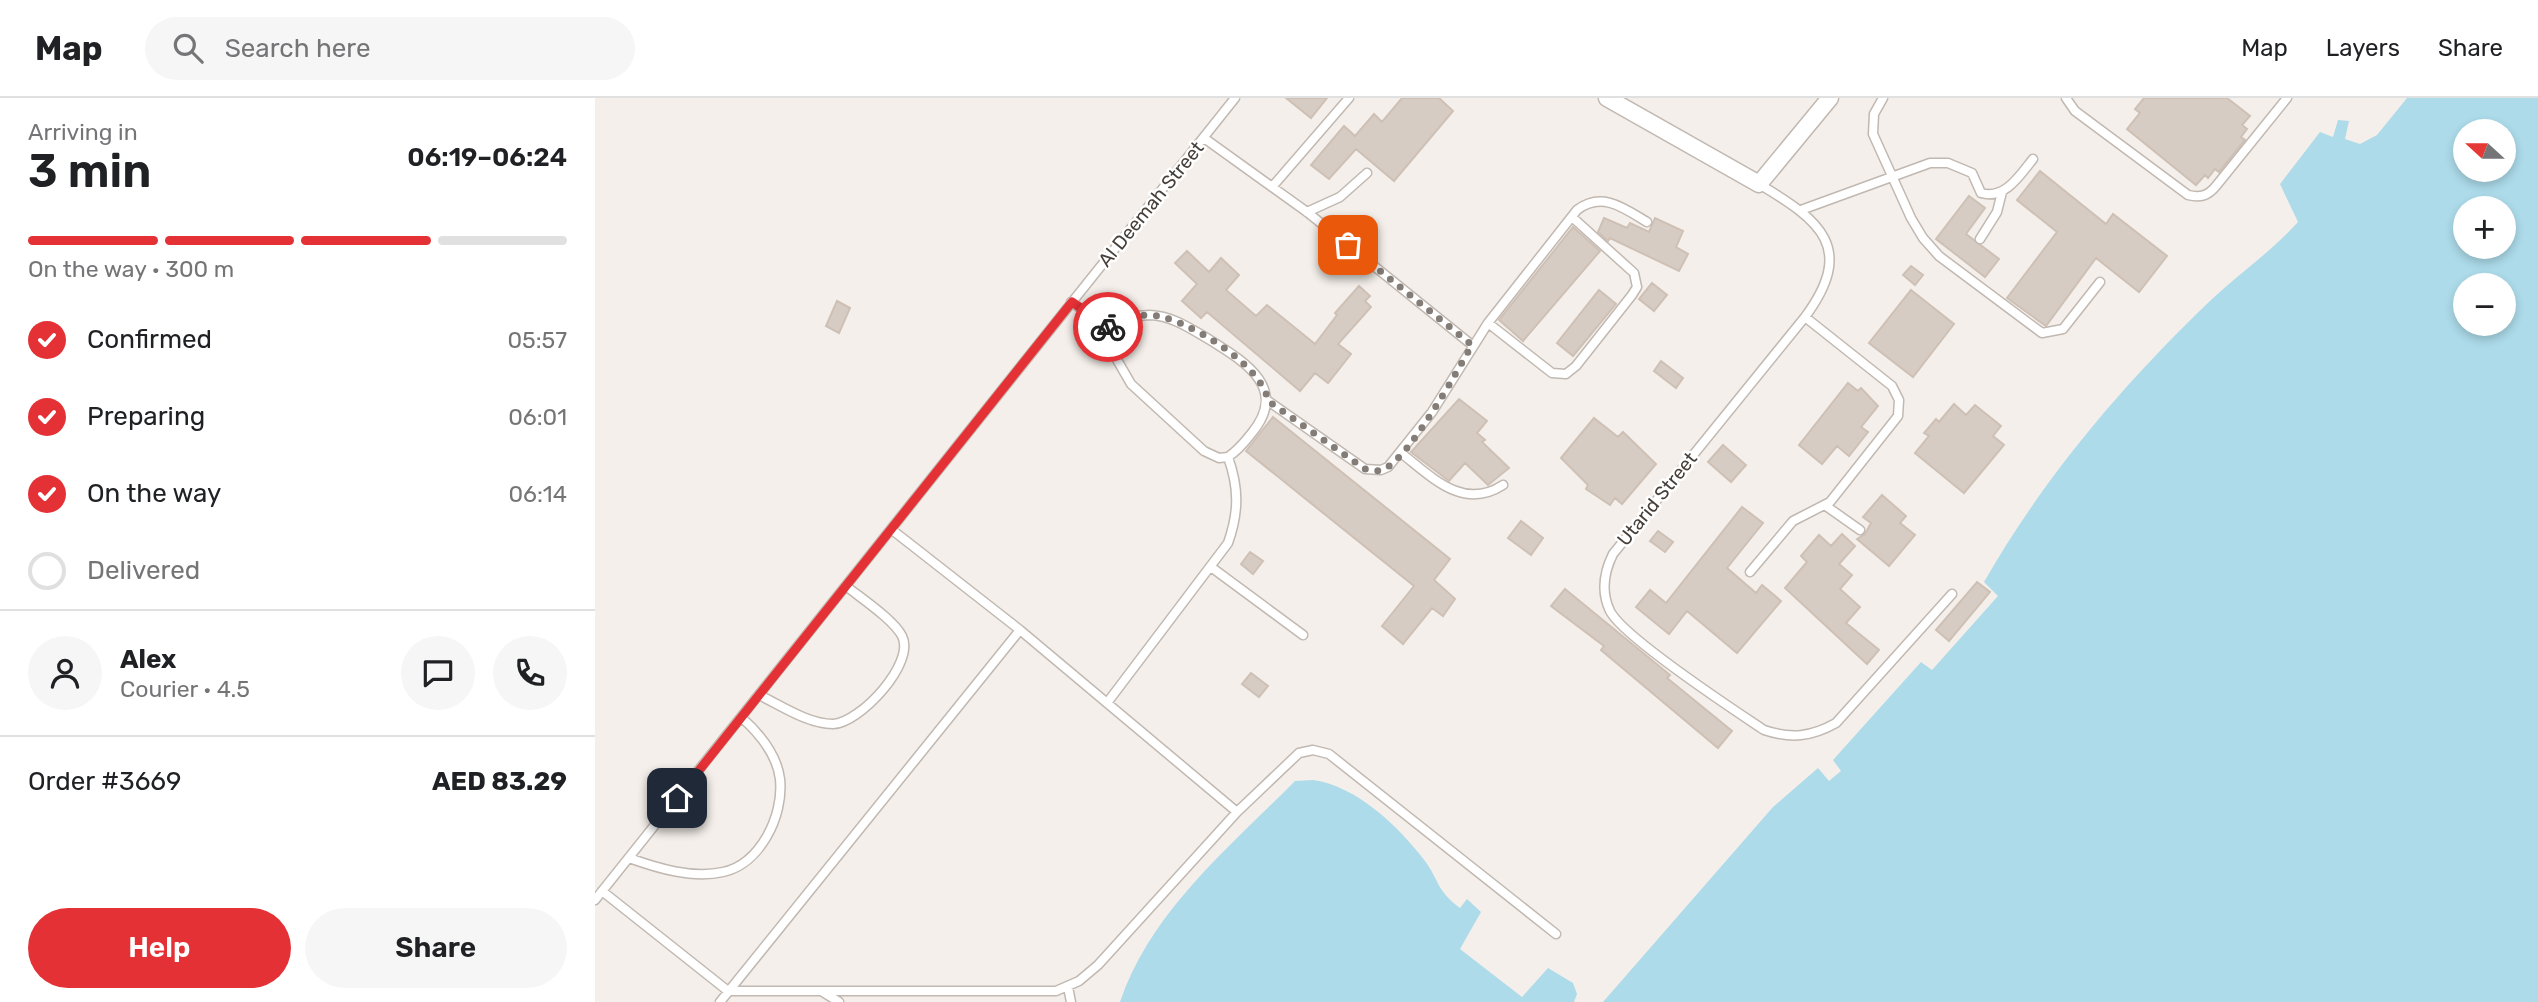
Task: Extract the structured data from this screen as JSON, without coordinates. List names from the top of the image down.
{
  "streets": {
    "lane": ["Al Deemah Street", "Utarid Street"]
  },
  "north": "left",
  "page": {
    "header": "Map",
    "search": "Search here",
    "nav": ["Map", "Layers", "Share"],
    "heading": ["3 min", "Arriving in", "06:19–06:24"],
    "panel": [
      "Alex",
      "Courier · 4.5",
      "Order #3669",
      "AED 83.29"
    ],
    "map_buttons": ["+", "−"],
    "bar": "On the way · 300 m",
    "list": [
      ["Confirmed", "05:57"],
      ["Preparing", "06:01"],
      ["On the way", "06:14"],
      "Delivered"
    ],
    "buttons": ["Help", "Share"]
  }
}
